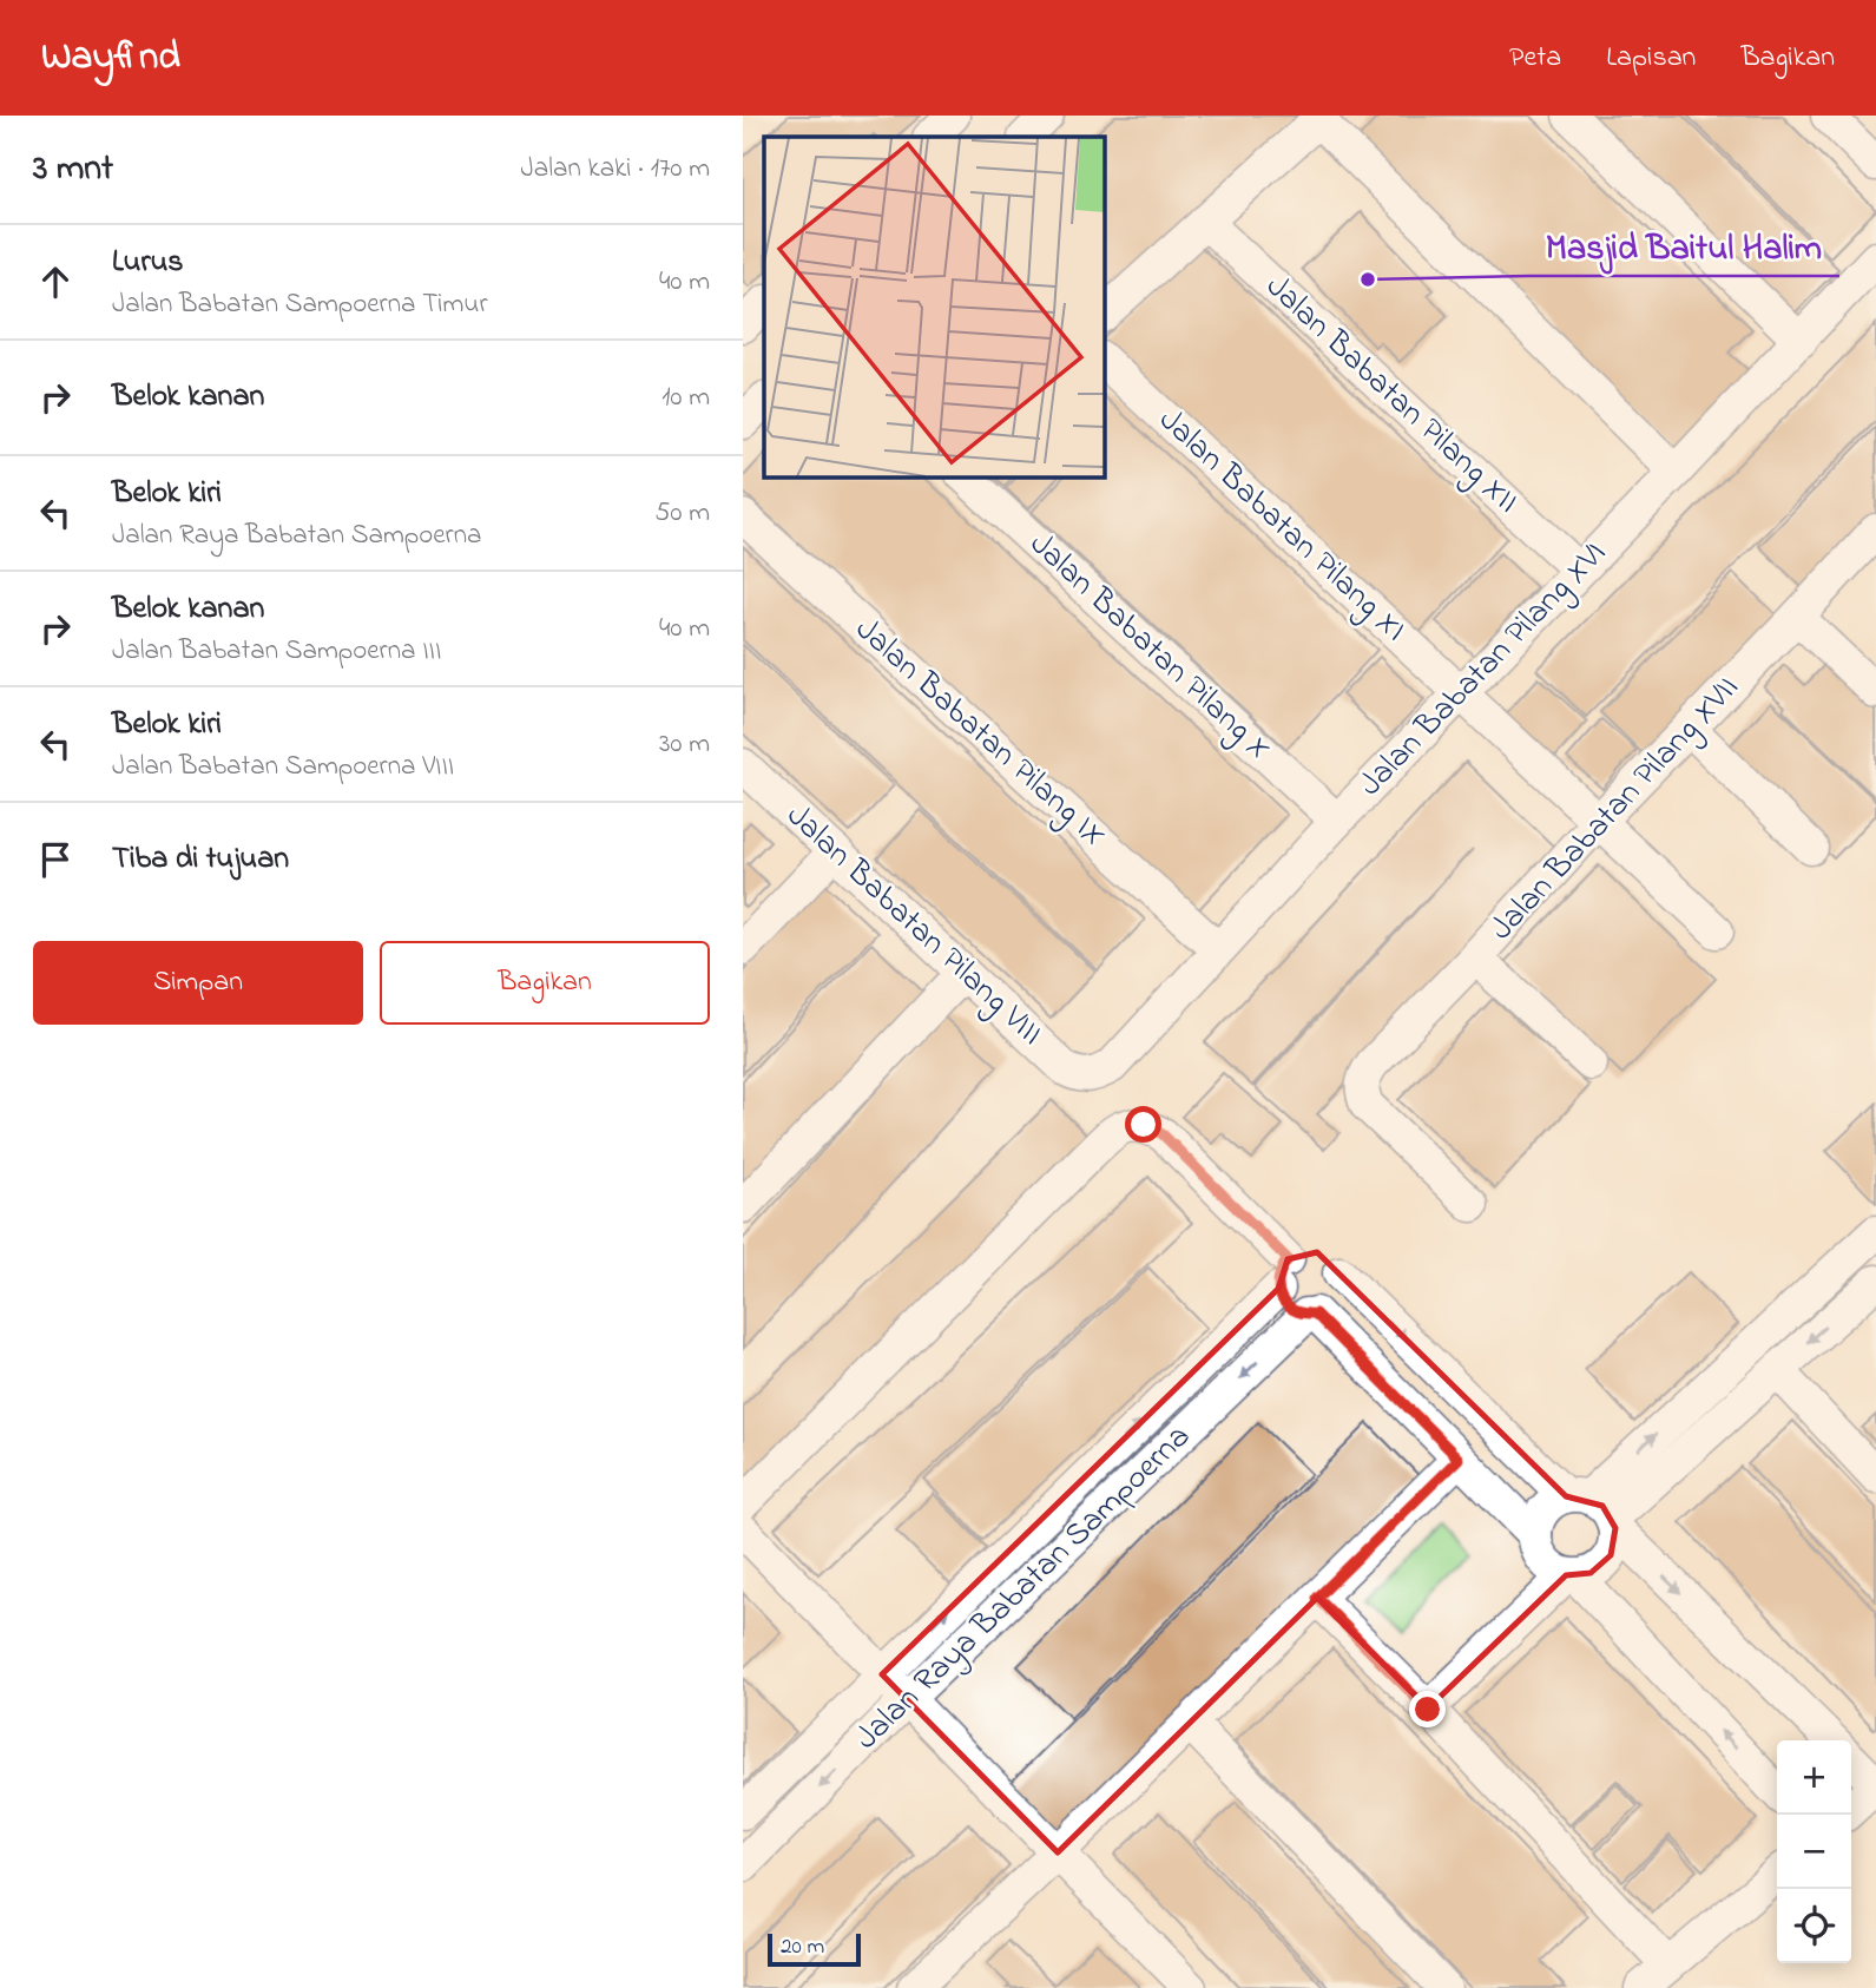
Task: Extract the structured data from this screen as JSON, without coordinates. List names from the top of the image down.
{
  "streets": {
    "street": [
      "Jalan Babatan Pilang XII",
      "Jalan Babatan Pilang XI",
      "Jalan Babatan Pilang X",
      "Jalan Babatan Pilang XVI",
      "Jalan Babatan Pilang IX",
      "Jalan Babatan Pilang XVII",
      "Jalan Babatan Pilang VIII",
      "Jalan Raya Babatan Sampoerna"
    ]
  },
  "crossings": [
    ["Jalan Babatan Pilang XII", "Jalan Babatan Pilang XVI"],
    ["Jalan Babatan Pilang XI", "Jalan Babatan Pilang XVI"],
    ["Jalan Babatan Pilang XI", "Jalan Babatan Pilang XVII"],
    ["Jalan Babatan Pilang X", "Jalan Babatan Pilang XVI"],
    ["Jalan Babatan Pilang XVI", "Jalan Babatan Pilang IX"],
    ["Jalan Babatan Pilang XVI", "Jalan Babatan Pilang VIII"]
  ],
  "places": ["Masjid Baitul Halim"],
  "scale_bar": "20 m",
  "page": {
    "header": "Wayfind",
    "nav": ["Peta", "Lapisan", "Bagikan"],
    "heading": ["3 mnt", "Jalan kaki · 170 m"],
    "list": [
      ["Lurus", "Jalan Babatan Sampoerna Timur", "40 m"],
      ["Belok kanan", "10 m"],
      ["Belok kiri", "Jalan Raya Babatan Sampoerna", "50 m"],
      ["Belok kanan", "Jalan Babatan Sampoerna III", "40 m"],
      ["Belok kiri", "Jalan Babatan Sampoerna VIII", "30 m"],
      "Tiba di tujuan"
    ],
    "buttons": ["Simpan", "Bagikan"],
    "map_buttons": ["+", "−"],
    "scale": "20 m"
  }
}
